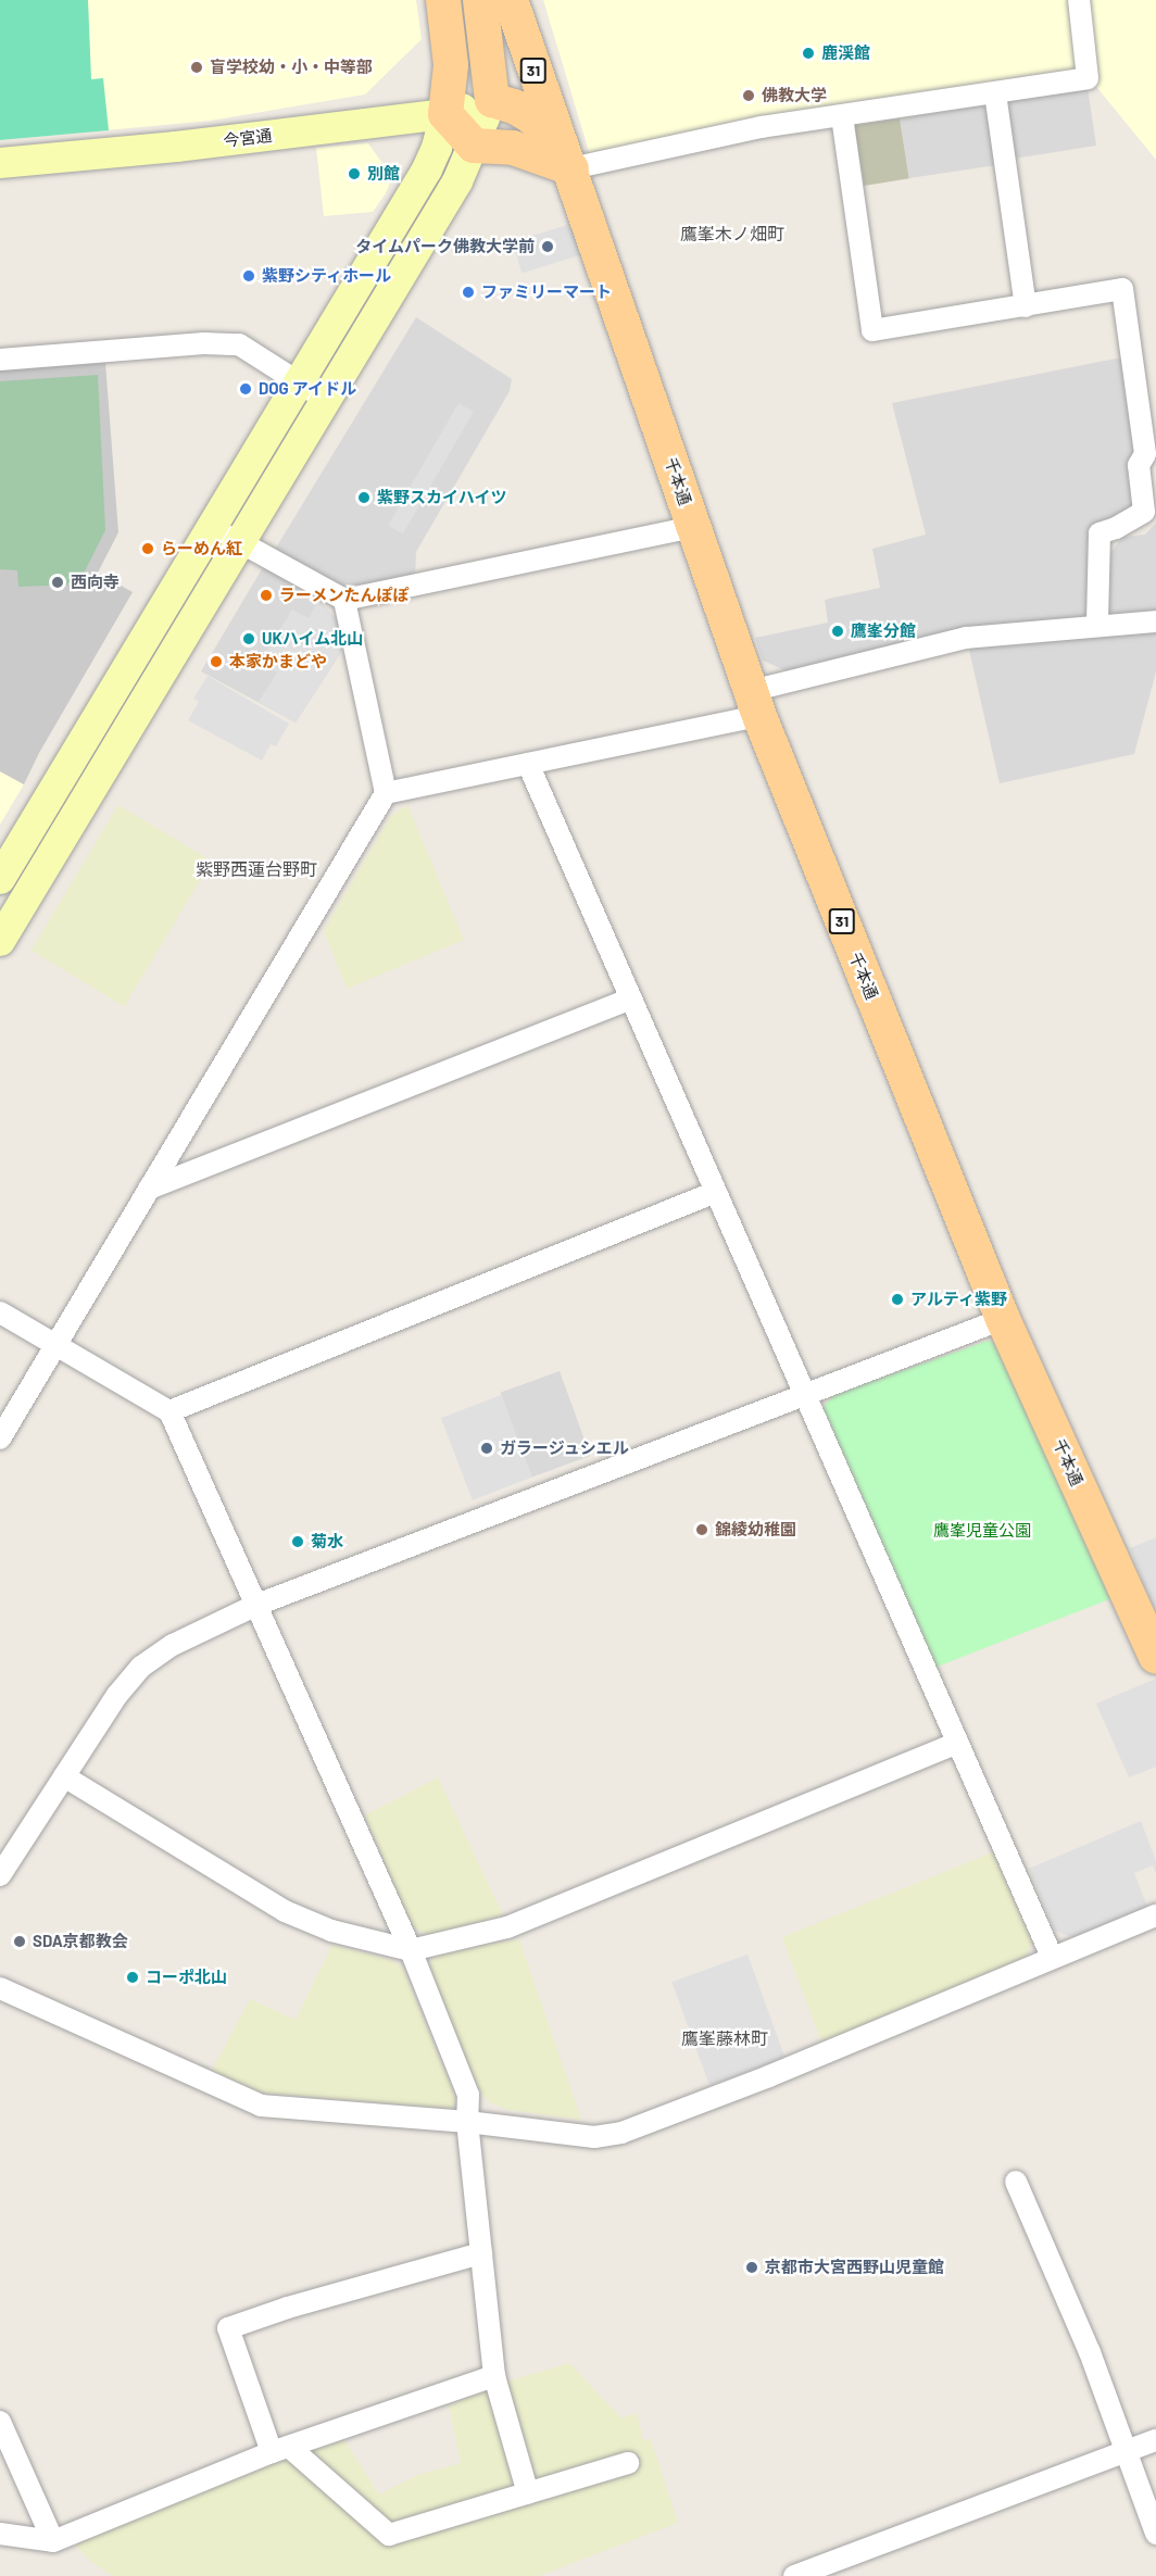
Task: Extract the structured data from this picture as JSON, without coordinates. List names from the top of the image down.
{
  "streets": {
    "main road": ["31", "千本通"],
    "street": ["今宮通"]
  },
  "crossings": [
    ["31", "今宮通"],
    ["31", "千本通"]
  ],
  "districts": ["鷹峯木ノ畑町", "紫野西蓮台野町", "鷹峯藤林町"],
  "parks": ["鷹峯児童公園"],
  "places": [
    "鹿渓館",
    "盲学校幼・小・中等部",
    "佛教大学",
    "別館",
    "タイムパーク佛教大学前",
    "紫野シティホール",
    "ファミリーマート",
    "DOG アイドル",
    "紫野スカイハイツ",
    "らーめん紅",
    "西向寺",
    "ラーメンたんぽぽ",
    "鷹峯分館",
    "UKハイム北山",
    "本家かまどや",
    "アルティ紫野",
    "ガラージュシエル",
    "錦綾幼稚園",
    "菊水",
    "SDA京都教会",
    "コーポ北山",
    "京都市大宮西野山児童館"
  ]
}
